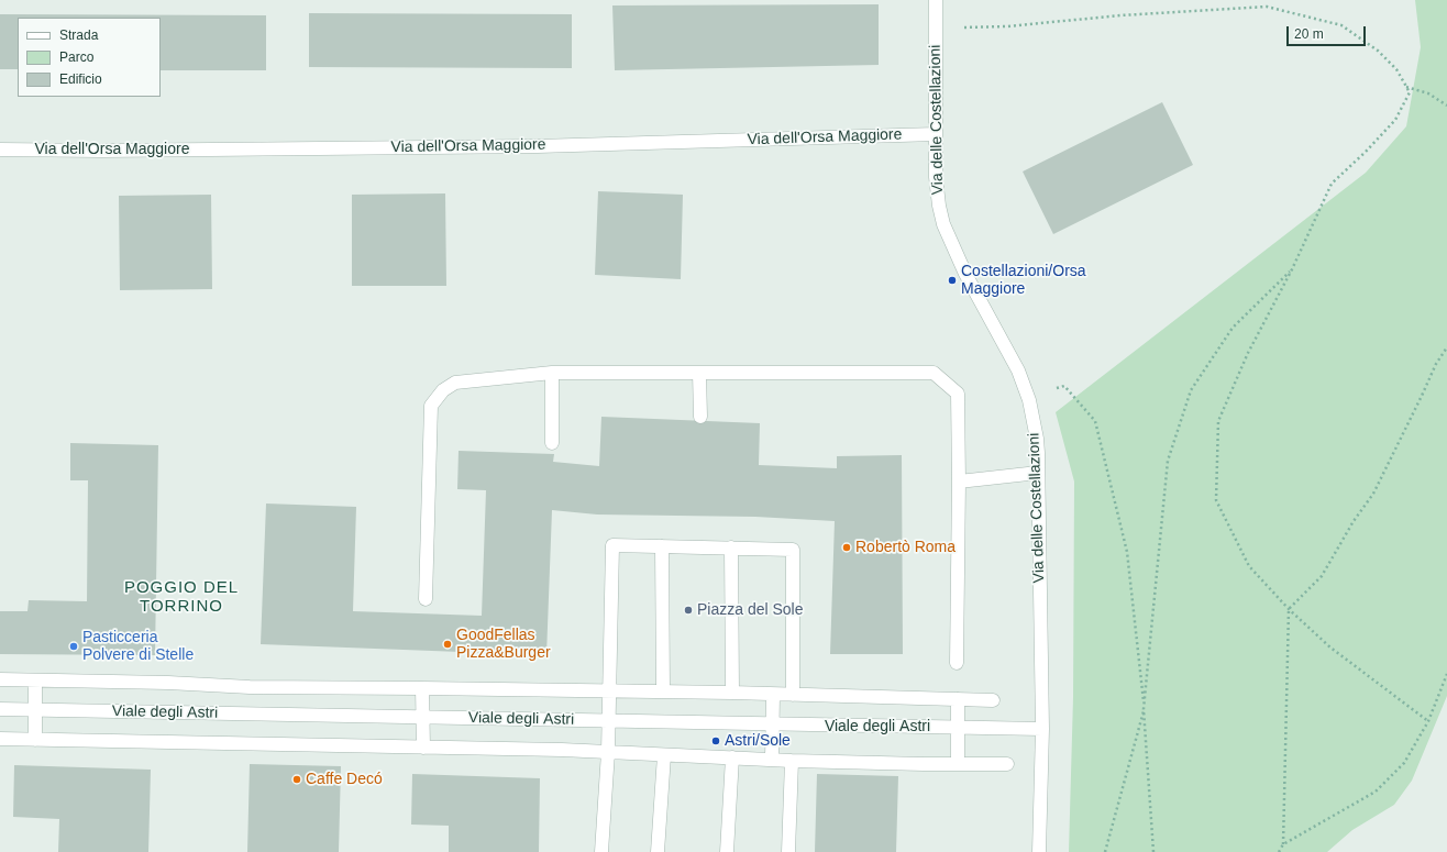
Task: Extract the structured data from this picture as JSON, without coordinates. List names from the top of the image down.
{
  "streets": {
    "street": ["Via delle Costellazioni", "Via dell'Orsa Maggiore", "Viale degli Astri"]
  },
  "crossings": [
    ["Via delle Costellazioni", "Via dell'Orsa Maggiore"],
    ["Via delle Costellazioni", "Viale degli Astri"]
  ],
  "districts": ["POGGIO DEL TORRINO"],
  "places": [
    "Costellazioni/Orsa Maggiore",
    "Robertò Roma",
    "Piazza del Sole",
    "GoodFellas Pizza&Burger",
    "Pasticceria Polvere di Stelle",
    "Astri/Sole",
    "Caffe Decó"
  ],
  "legend": ["Strada", "Parco", "Edificio"],
  "scale_bar": "20 m"
}
